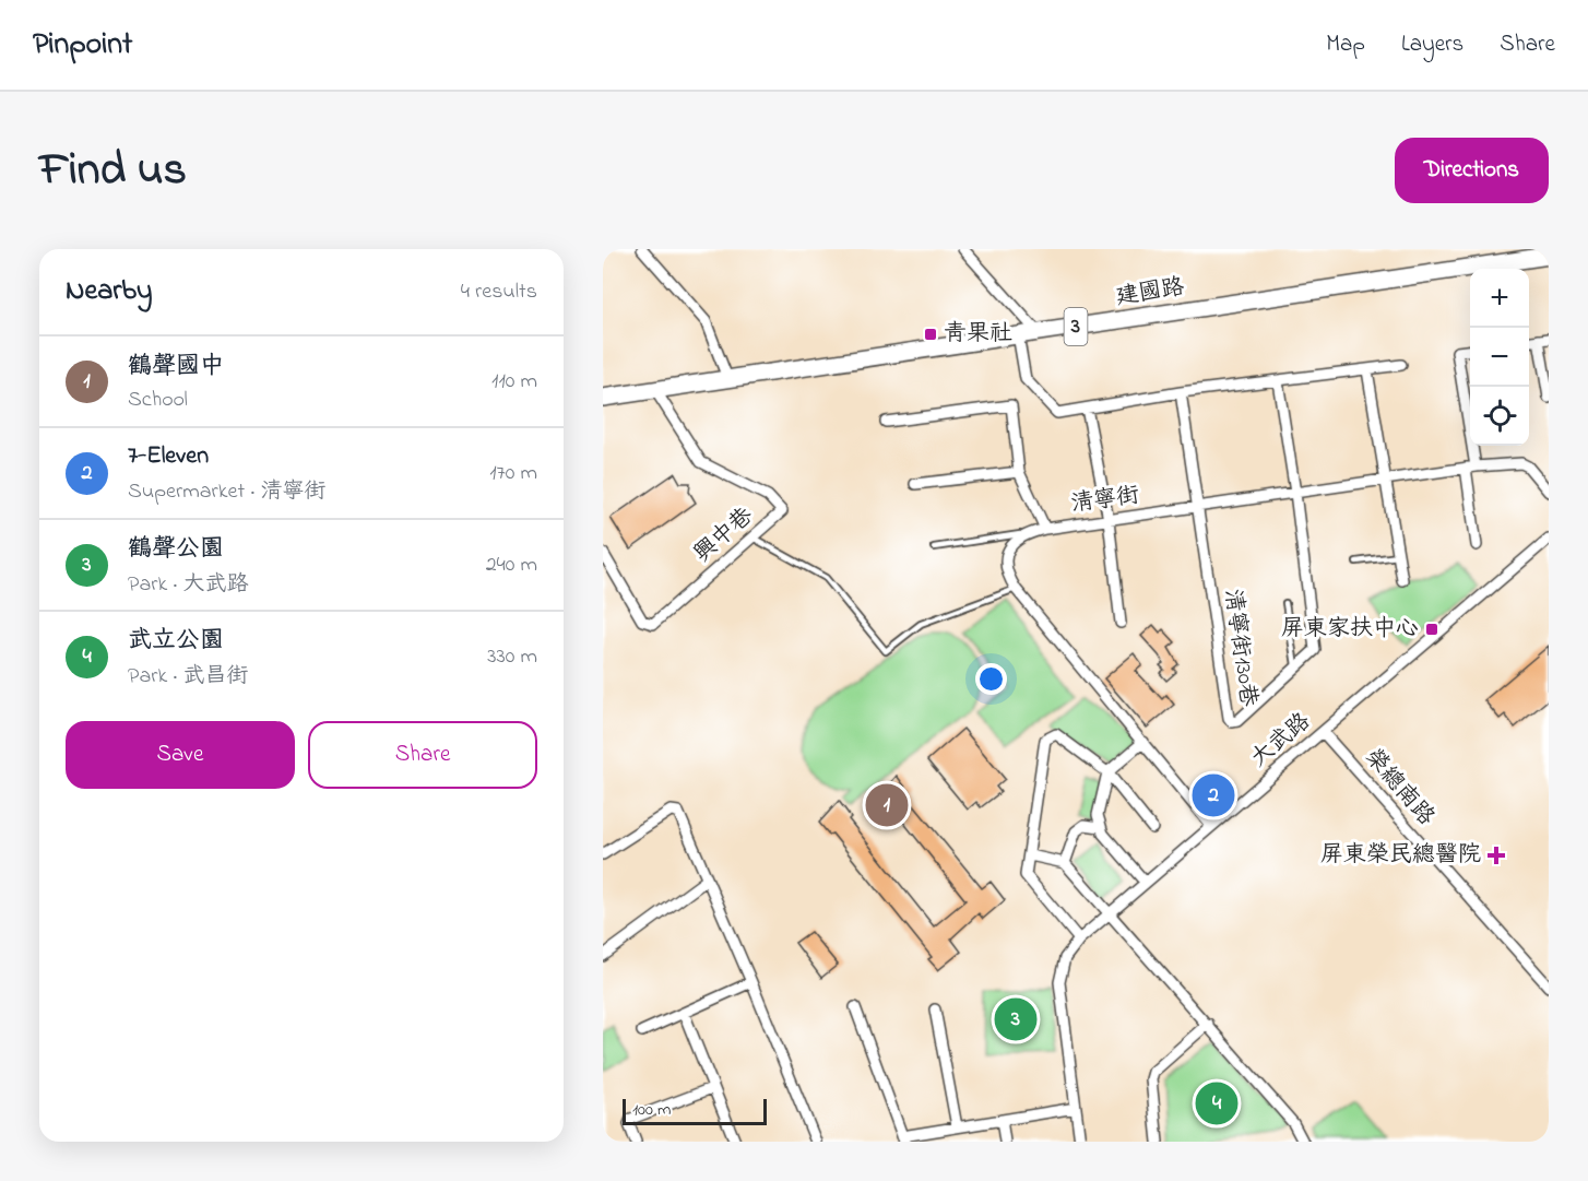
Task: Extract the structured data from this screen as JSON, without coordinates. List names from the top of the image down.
{
  "streets": {
    "main road": ["建國路", "3"],
    "street": [
      "清寧街",
      "興中巷",
      "清寧街130巷",
      "大武路",
      "榮總南路"
    ]
  },
  "crossings": [
    ["建國路", "興中巷"],
    ["清寧街", "清寧街130巷"],
    ["大武路", "榮總南路"]
  ],
  "places": {
    "transit": ["青果社", "屏東家扶中心"],
    "health": ["屏東榮民總醫院"]
  },
  "scale_bar": "100 m",
  "page": {
    "header": "Pinpoint",
    "nav": ["Map", "Layers", "Share"],
    "title": "Find us",
    "buttons": [
      "Directions",
      ["Save", "Share"]
    ],
    "heading": ["Nearby", "4 results"],
    "map_buttons": ["+", "−"],
    "list": [
      {
        "mark": "1",
        "name": "鶴聲國中",
        "note": "School",
        "value": "110 m"
      },
      {
        "mark": "2",
        "name": "7-Eleven",
        "note": "Supermarket · 清寧街",
        "value": "170 m"
      },
      {
        "mark": "3",
        "name": "鶴聲公園",
        "note": "Park · 大武路",
        "value": "240 m"
      },
      {
        "mark": "4",
        "name": "武立公園",
        "note": "Park · 武昌街",
        "value": "330 m"
      }
    ],
    "pins": [
      "2",
      "1",
      "3",
      "4"
    ],
    "scale": "100 m"
  }
}
